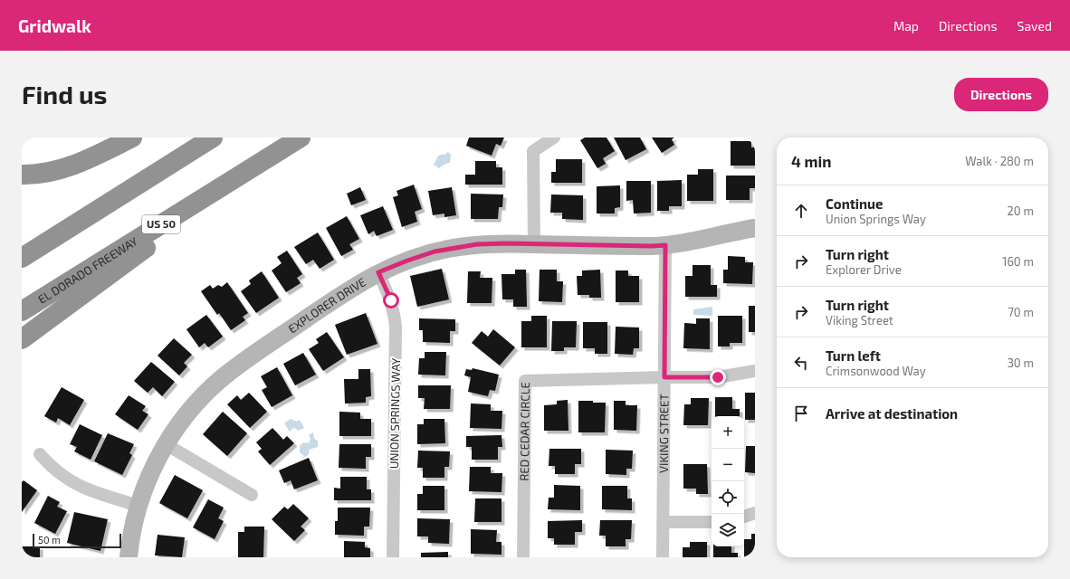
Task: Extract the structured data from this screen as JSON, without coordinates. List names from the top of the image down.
{
  "streets": {
    "highway": ["US 50", "EL DORADO FREEWAY"],
    "street": [
      "EXPLORER DRIVE",
      "UNION SPRINGS WAY",
      "VIKING STREET",
      "RED CEDAR CIRCLE"
    ]
  },
  "crossings": [
    ["EXPLORER DRIVE", "UNION SPRINGS WAY"],
    ["EXPLORER DRIVE", "VIKING STREET"],
    ["VIKING STREET", "RED CEDAR CIRCLE"]
  ],
  "scale_bar": "50 m",
  "page": {
    "header": "Gridwalk",
    "nav": ["Map", "Directions", "Saved"],
    "buttons": "Directions",
    "title": "Find us",
    "heading": ["4 min", "Walk · 280 m"],
    "list": [
      ["Continue", "Union Springs Way", "20 m"],
      ["Turn right", "Explorer Drive", "160 m"],
      ["Turn right", "Viking Street", "70 m"],
      ["Turn left", "Crimsonwood Way", "30 m"],
      "Arrive at destination"
    ],
    "map_buttons": ["+", "−"],
    "scale": "50 m"
  }
}
